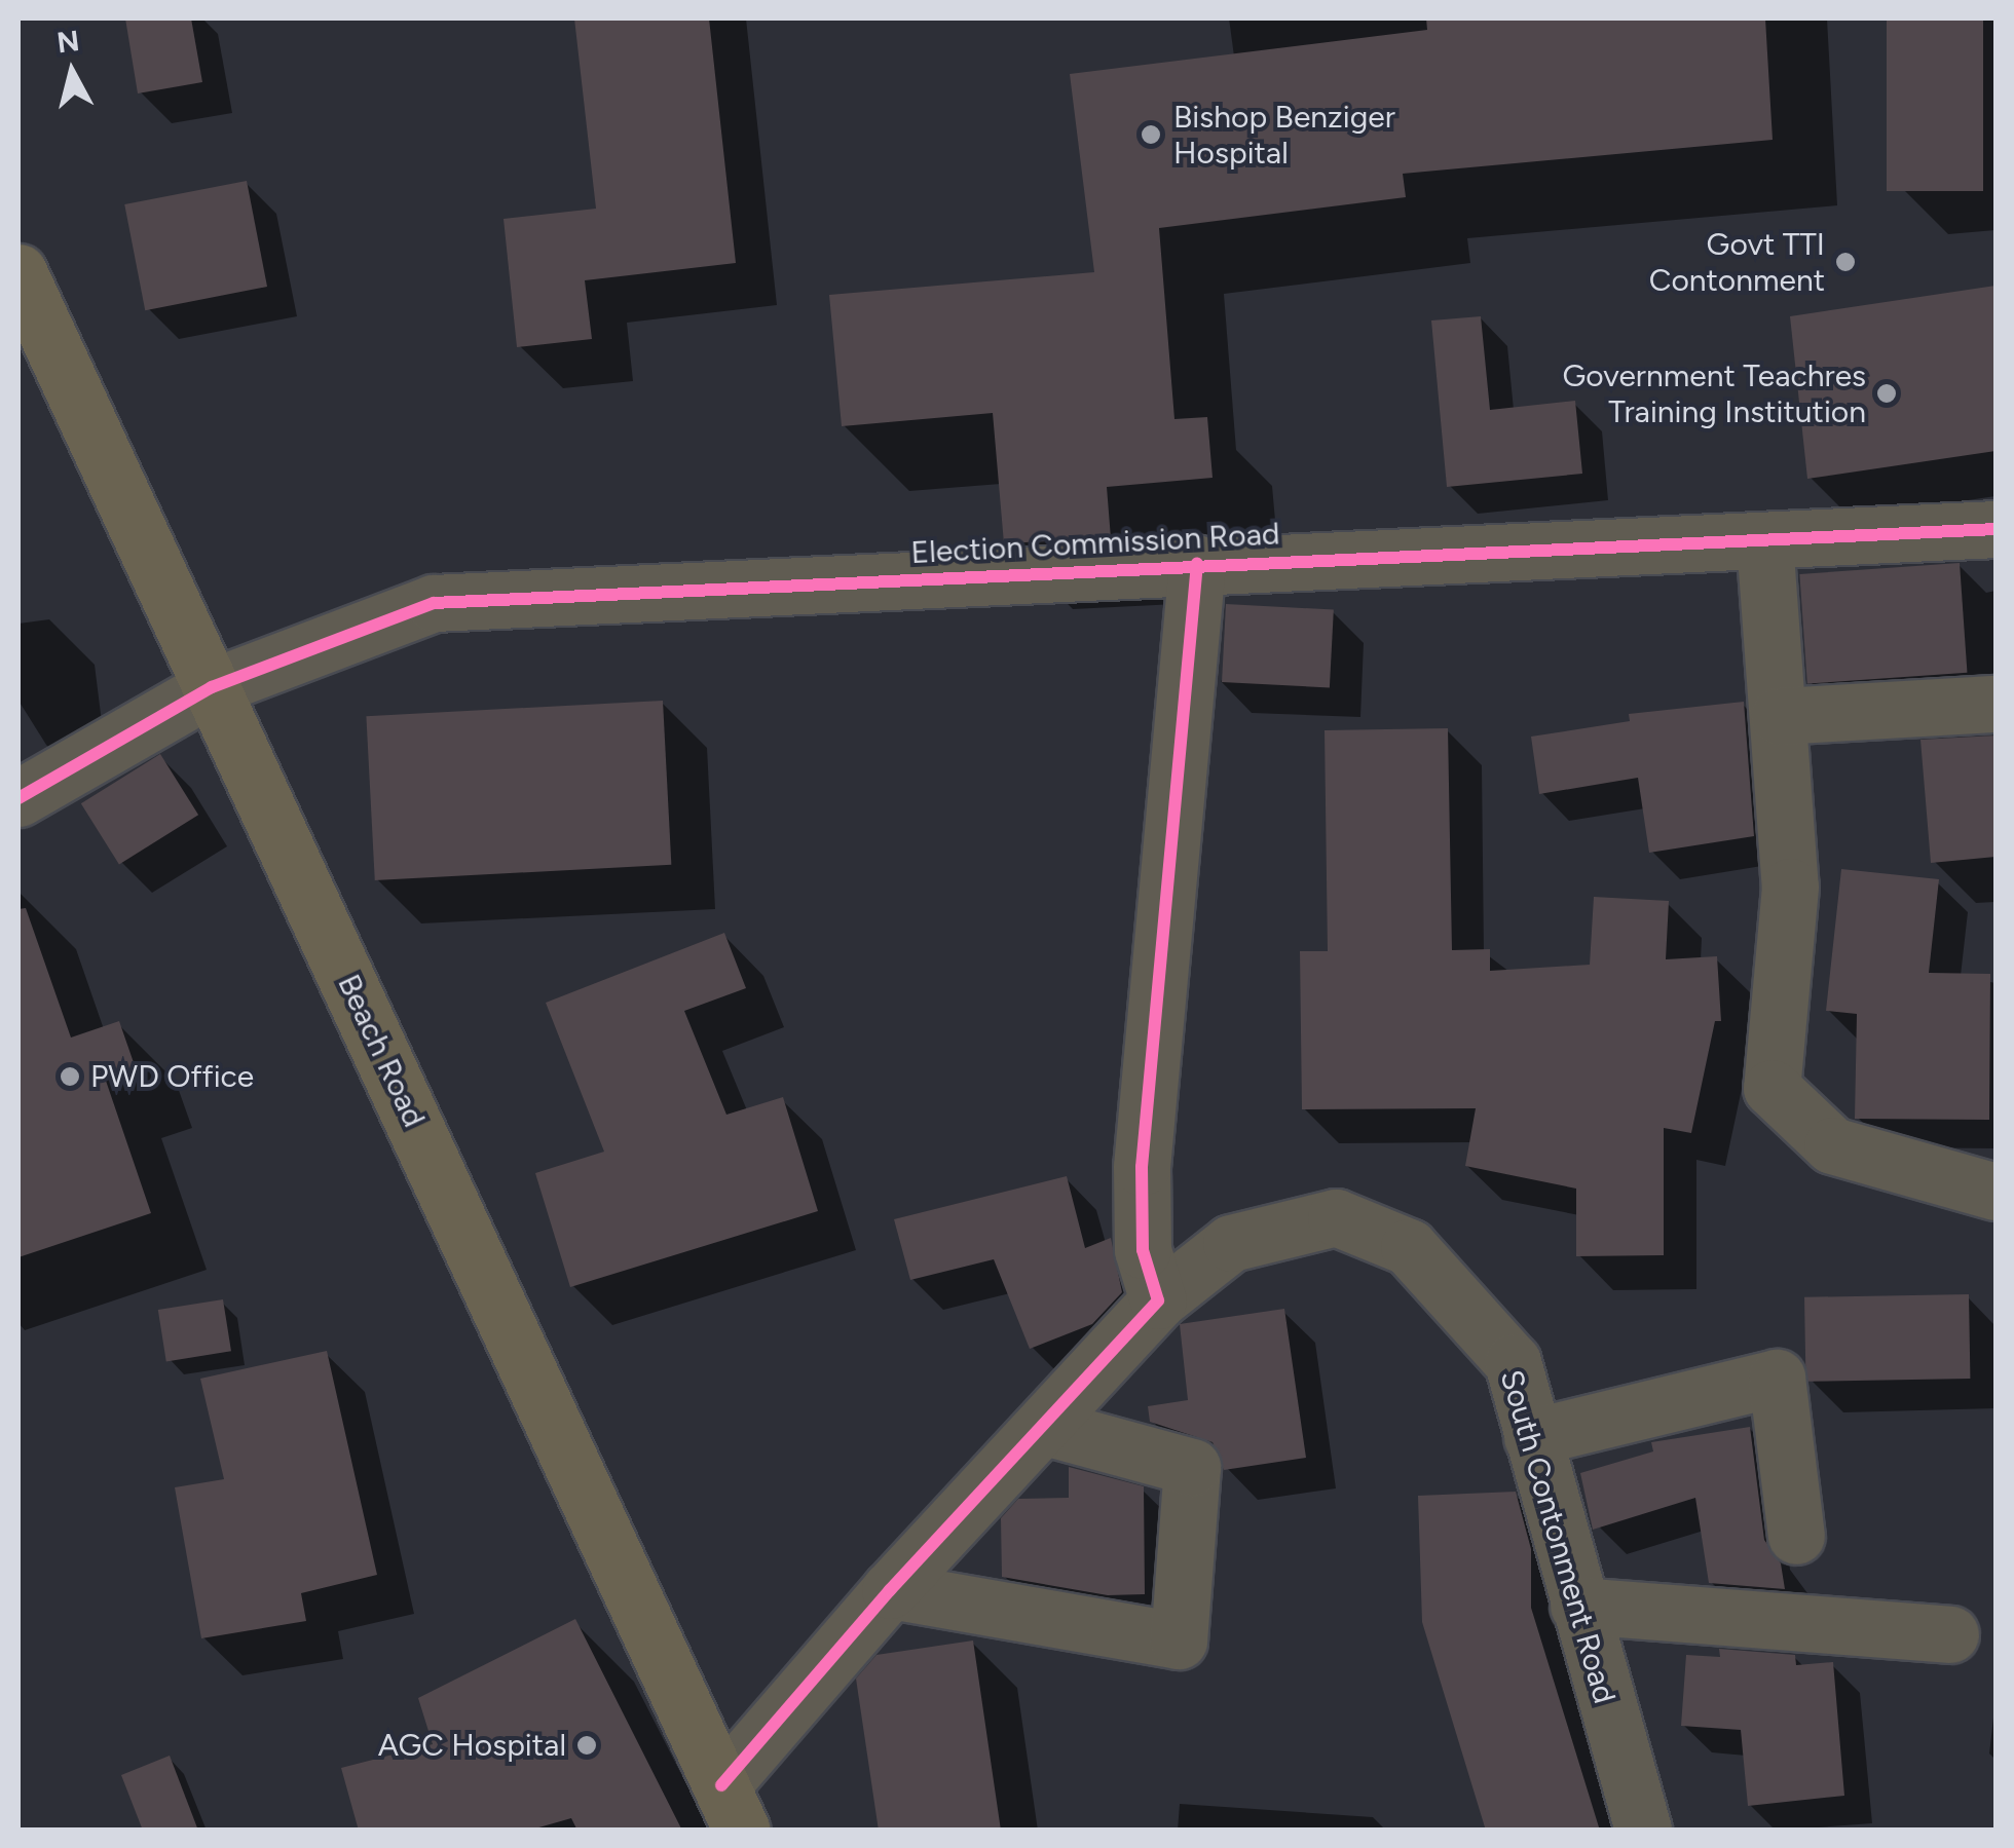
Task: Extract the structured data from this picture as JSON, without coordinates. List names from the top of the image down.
{
  "streets": {
    "main road": ["Beach Road"],
    "street": ["Election Commission Road", "South Contonment Road"]
  },
  "crossings": [
    ["Election Commission Road", "Beach Road"],
    ["Beach Road", "South Contonment Road"]
  ],
  "places": [
    "Bishop Benziger Hospital",
    "Govt TTI Contonment",
    "Government Teachres Training Institution",
    "PWD Office",
    "AGC Hospital"
  ],
  "north": "top"
}
